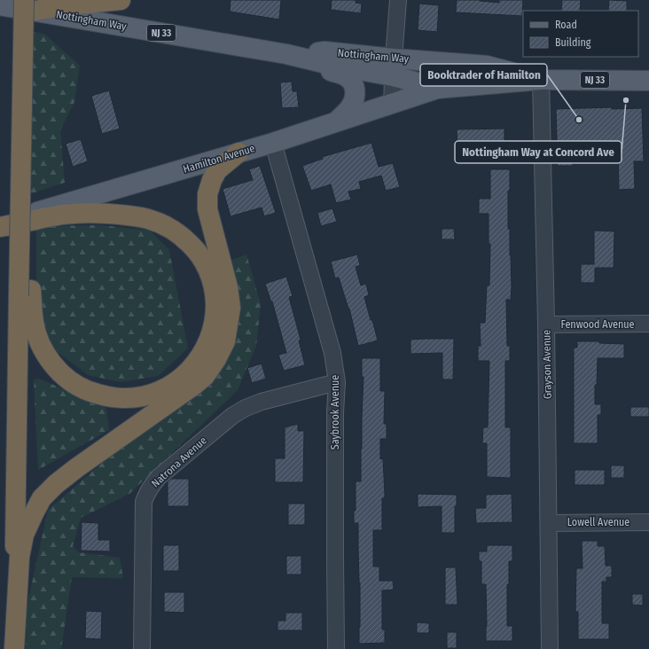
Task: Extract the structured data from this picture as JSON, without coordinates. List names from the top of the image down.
{
  "streets": {
    "main road": ["Nottingham Way", "NJ 33", "Hamilton Avenue"],
    "street": [
      "Fenwood Avenue",
      "Grayson Avenue",
      "Saybrook Avenue",
      "Natrona Avenue",
      "Lowell Avenue"
    ]
  },
  "crossings": [
    ["Nottingham Way", "Hamilton Avenue"],
    ["Nottingham Way", "Grayson Avenue"],
    ["Hamilton Avenue", "Saybrook Avenue"],
    ["Fenwood Avenue", "Grayson Avenue"],
    ["Grayson Avenue", "Lowell Avenue"],
    ["Saybrook Avenue", "Natrona Avenue"]
  ],
  "places": ["Nottingham Way at Concord Ave", "Booktrader of Hamilton"],
  "legend": ["Road", "Building"]
}
